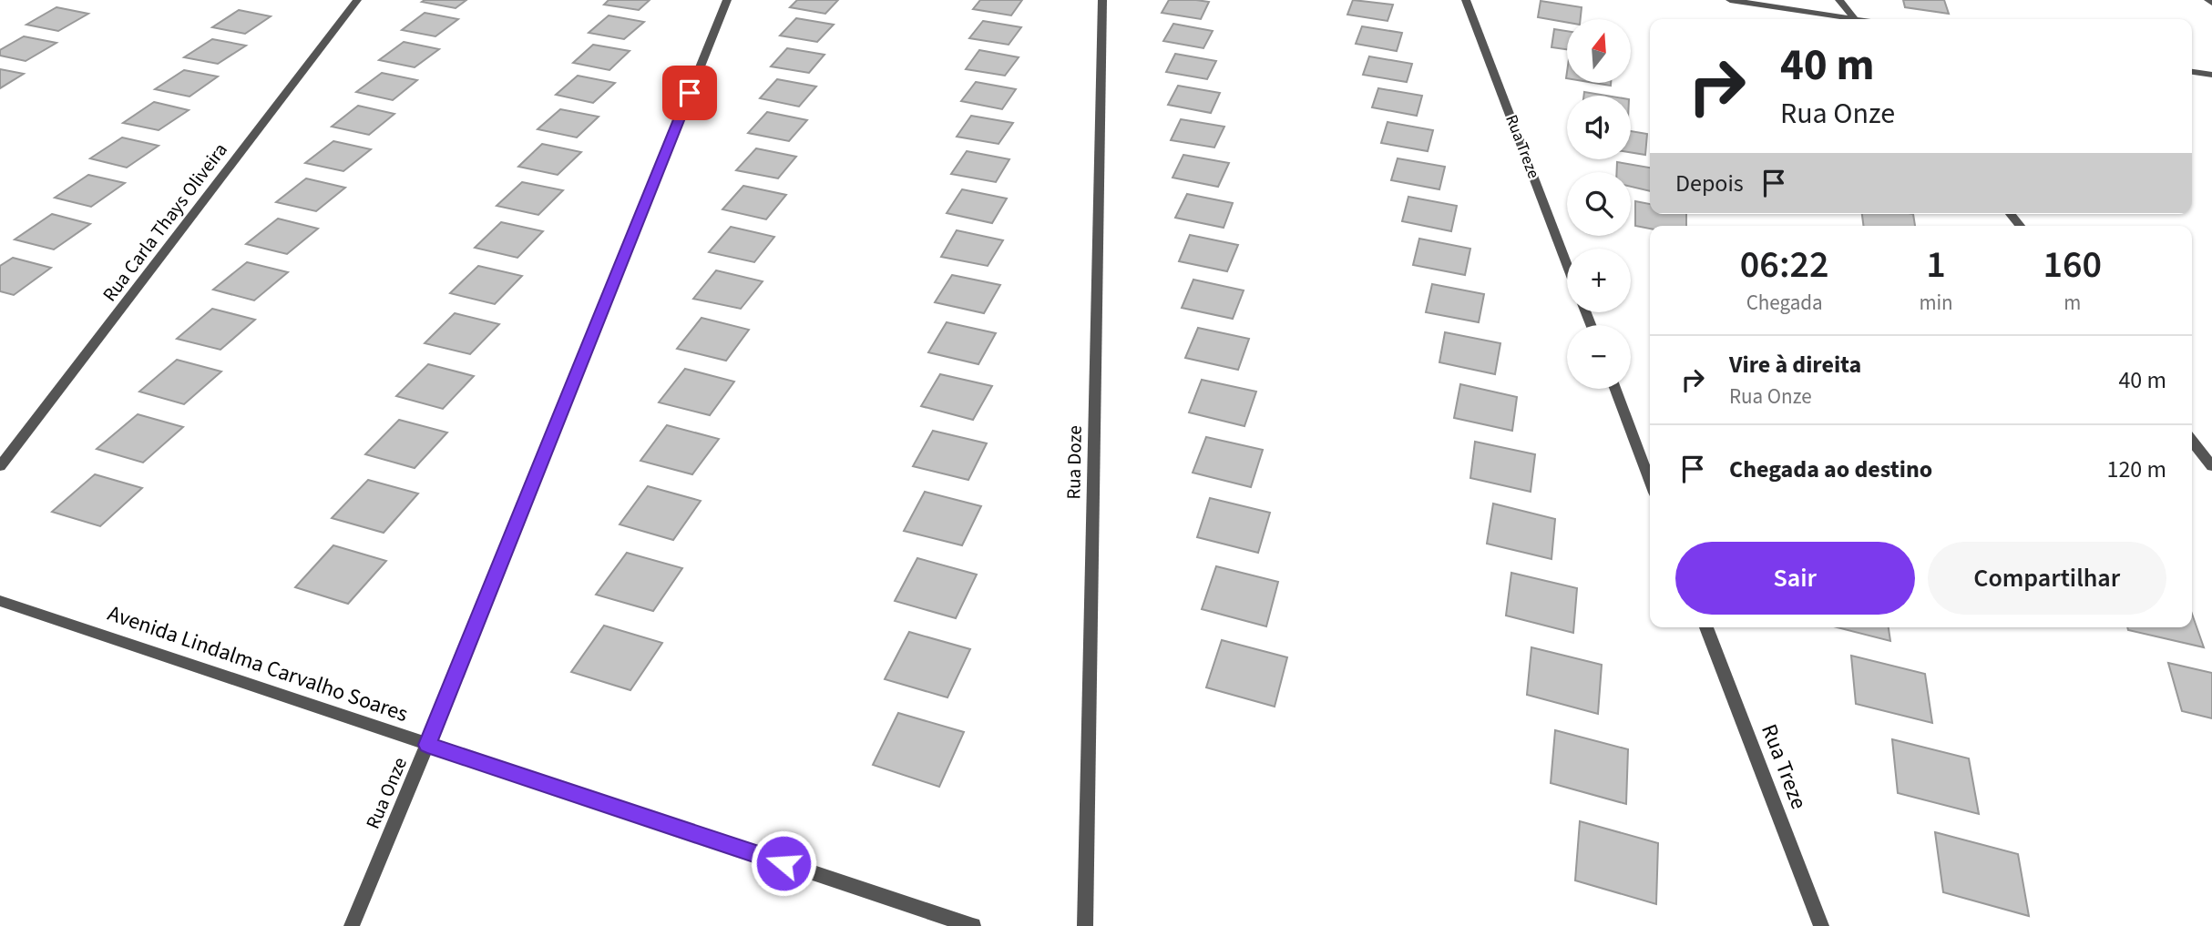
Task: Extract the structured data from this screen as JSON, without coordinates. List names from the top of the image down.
{
  "streets": {
    "street": [
      "Rua Treze",
      "Rua Carla Thays Oliveira",
      "Rua Doze",
      "Avenida Lindalma Carvalho Soares",
      "Rua Onze"
    ]
  },
  "crossings": [
    ["Avenida Lindalma Carvalho Soares", "Rua Onze"]
  ],
  "north": "top",
  "page": {
    "map_buttons": ["+", "−"],
    "turn": ["40 m", "Rua Onze"],
    "then": "Depois",
    "eta": [
      "06:22",
      "Chegada",
      "1",
      "min",
      "160",
      "m"
    ],
    "list": [
      {
        "name": "Vire à direita",
        "note": "Rua Onze",
        "value": "40 m"
      },
      {
        "name": "Chegada ao destino",
        "value": "120 m"
      }
    ],
    "buttons": ["Sair", "Compartilhar"]
  }
}
